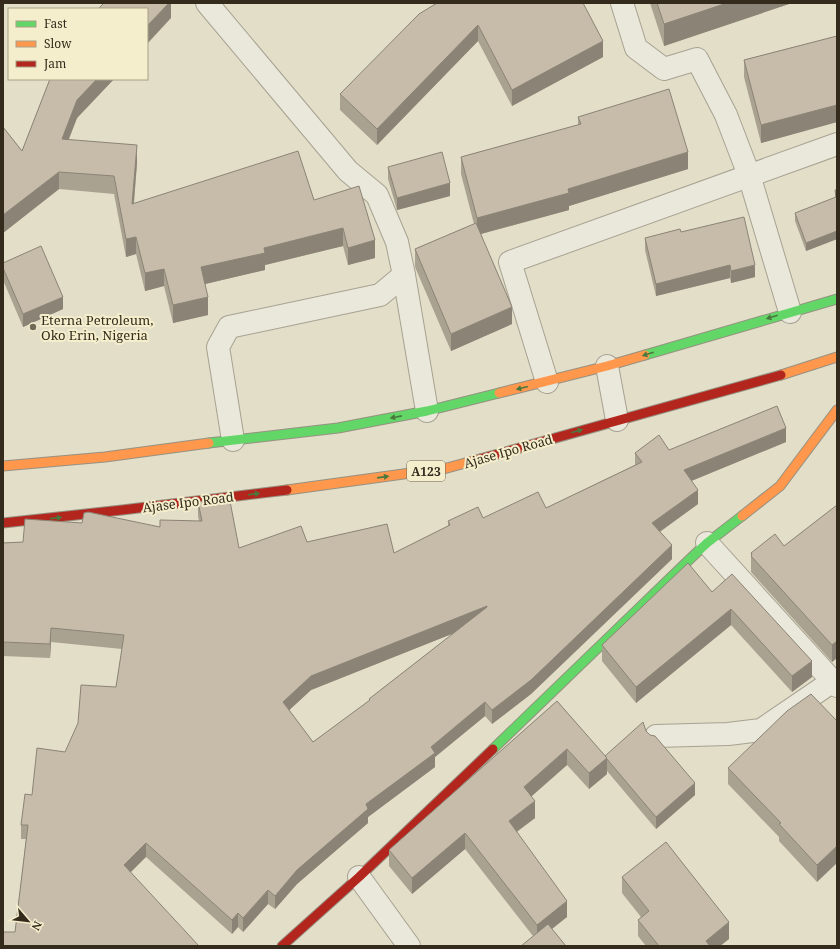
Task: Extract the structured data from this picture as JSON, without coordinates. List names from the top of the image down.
{
  "streets": {
    "main road": ["Ajase Ipo Road", "A123"]
  },
  "places": ["Eterna Petroleum, Oko Erin, Nigeria"],
  "legend": ["Fast", "Slow", "Jam"],
  "north": "bottom right"
}
